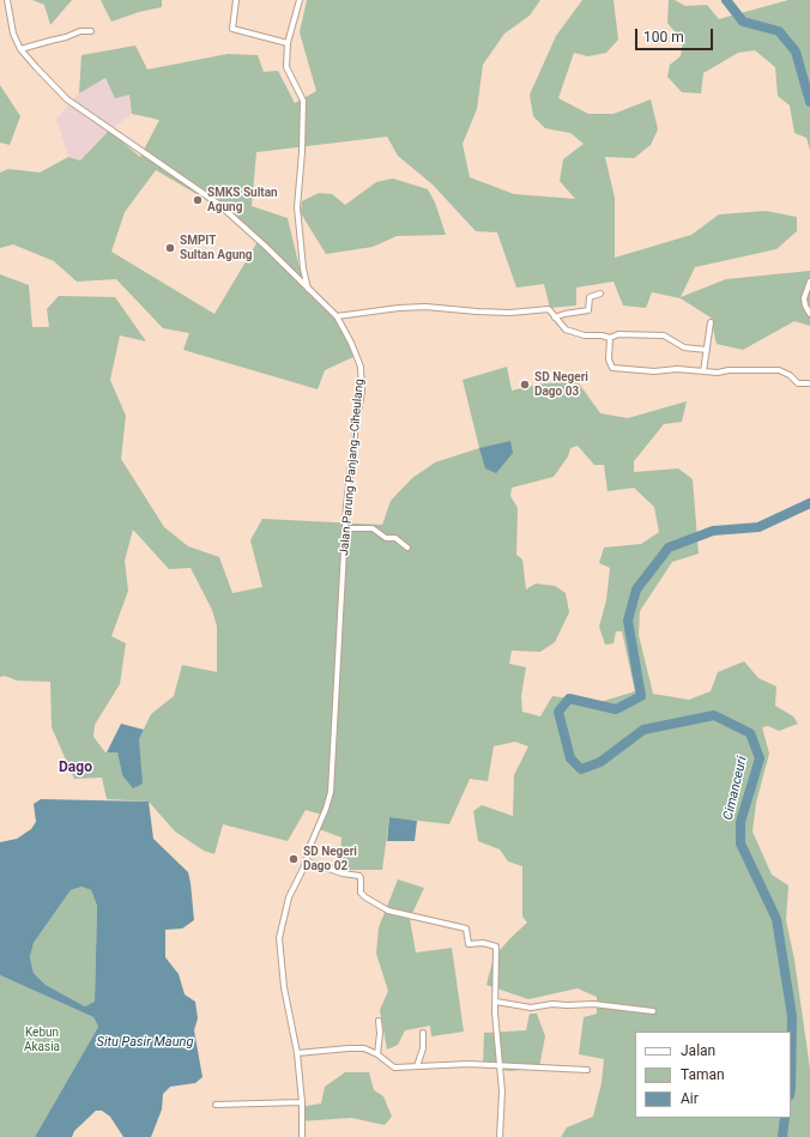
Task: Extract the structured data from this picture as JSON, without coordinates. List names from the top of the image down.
{
  "streets": {
    "street": ["Jalan Parung Panjang–Ciheulang"]
  },
  "districts": ["Dago"],
  "water": ["Cimanceuri", "Situ Pasir Maung"],
  "parks": ["Kebun Akasia"],
  "places": [
    "SMKS Sultan Agung",
    "SMPIT Sultan Agung",
    "SD Negeri Dago 03",
    "SD Negeri Dago 02"
  ],
  "legend": ["Jalan", "Taman", "Air"],
  "scale_bar": "100 m"
}
